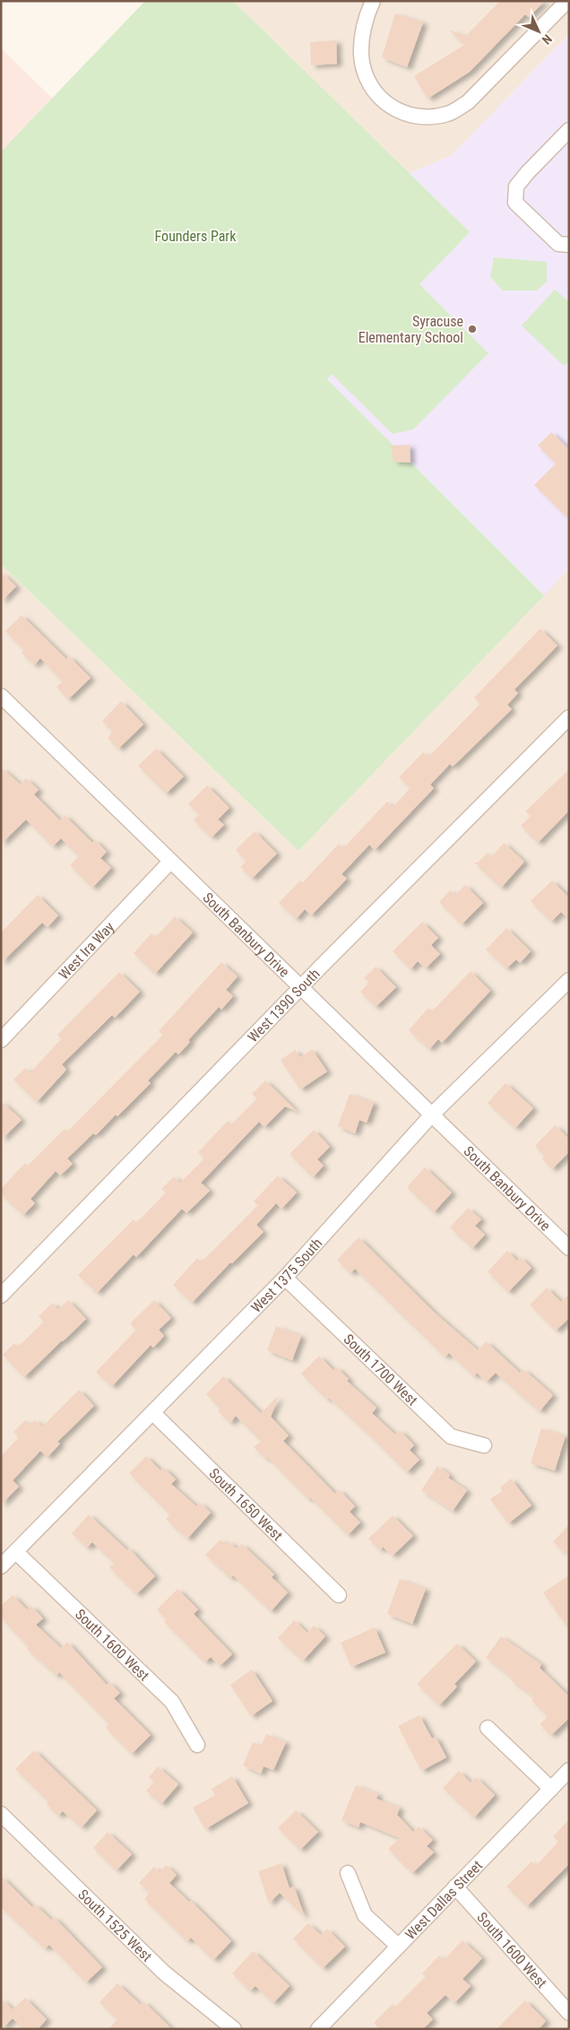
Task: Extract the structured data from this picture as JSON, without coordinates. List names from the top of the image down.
{
  "streets": {
    "street": [
      "South Banbury Drive",
      "West Ira Way",
      "West 1390 South",
      "West 1375 South",
      "South 1700 West",
      "South 1650 West",
      "South 1600 West",
      "West Dallas Street",
      "South 1525 West"
    ]
  },
  "crossings": [
    ["South Banbury Drive", "West Ira Way"],
    ["South Banbury Drive", "West 1390 South"],
    ["South Banbury Drive", "West 1375 South"],
    ["West 1375 South", "South 1700 West"],
    ["West 1375 South", "South 1650 West"],
    ["West 1375 South", "South 1600 West"],
    ["South 1600 West", "West Dallas Street"]
  ],
  "parks": ["Founders Park"],
  "places": ["Syracuse Elementary School"],
  "north": "bottom right"
}
